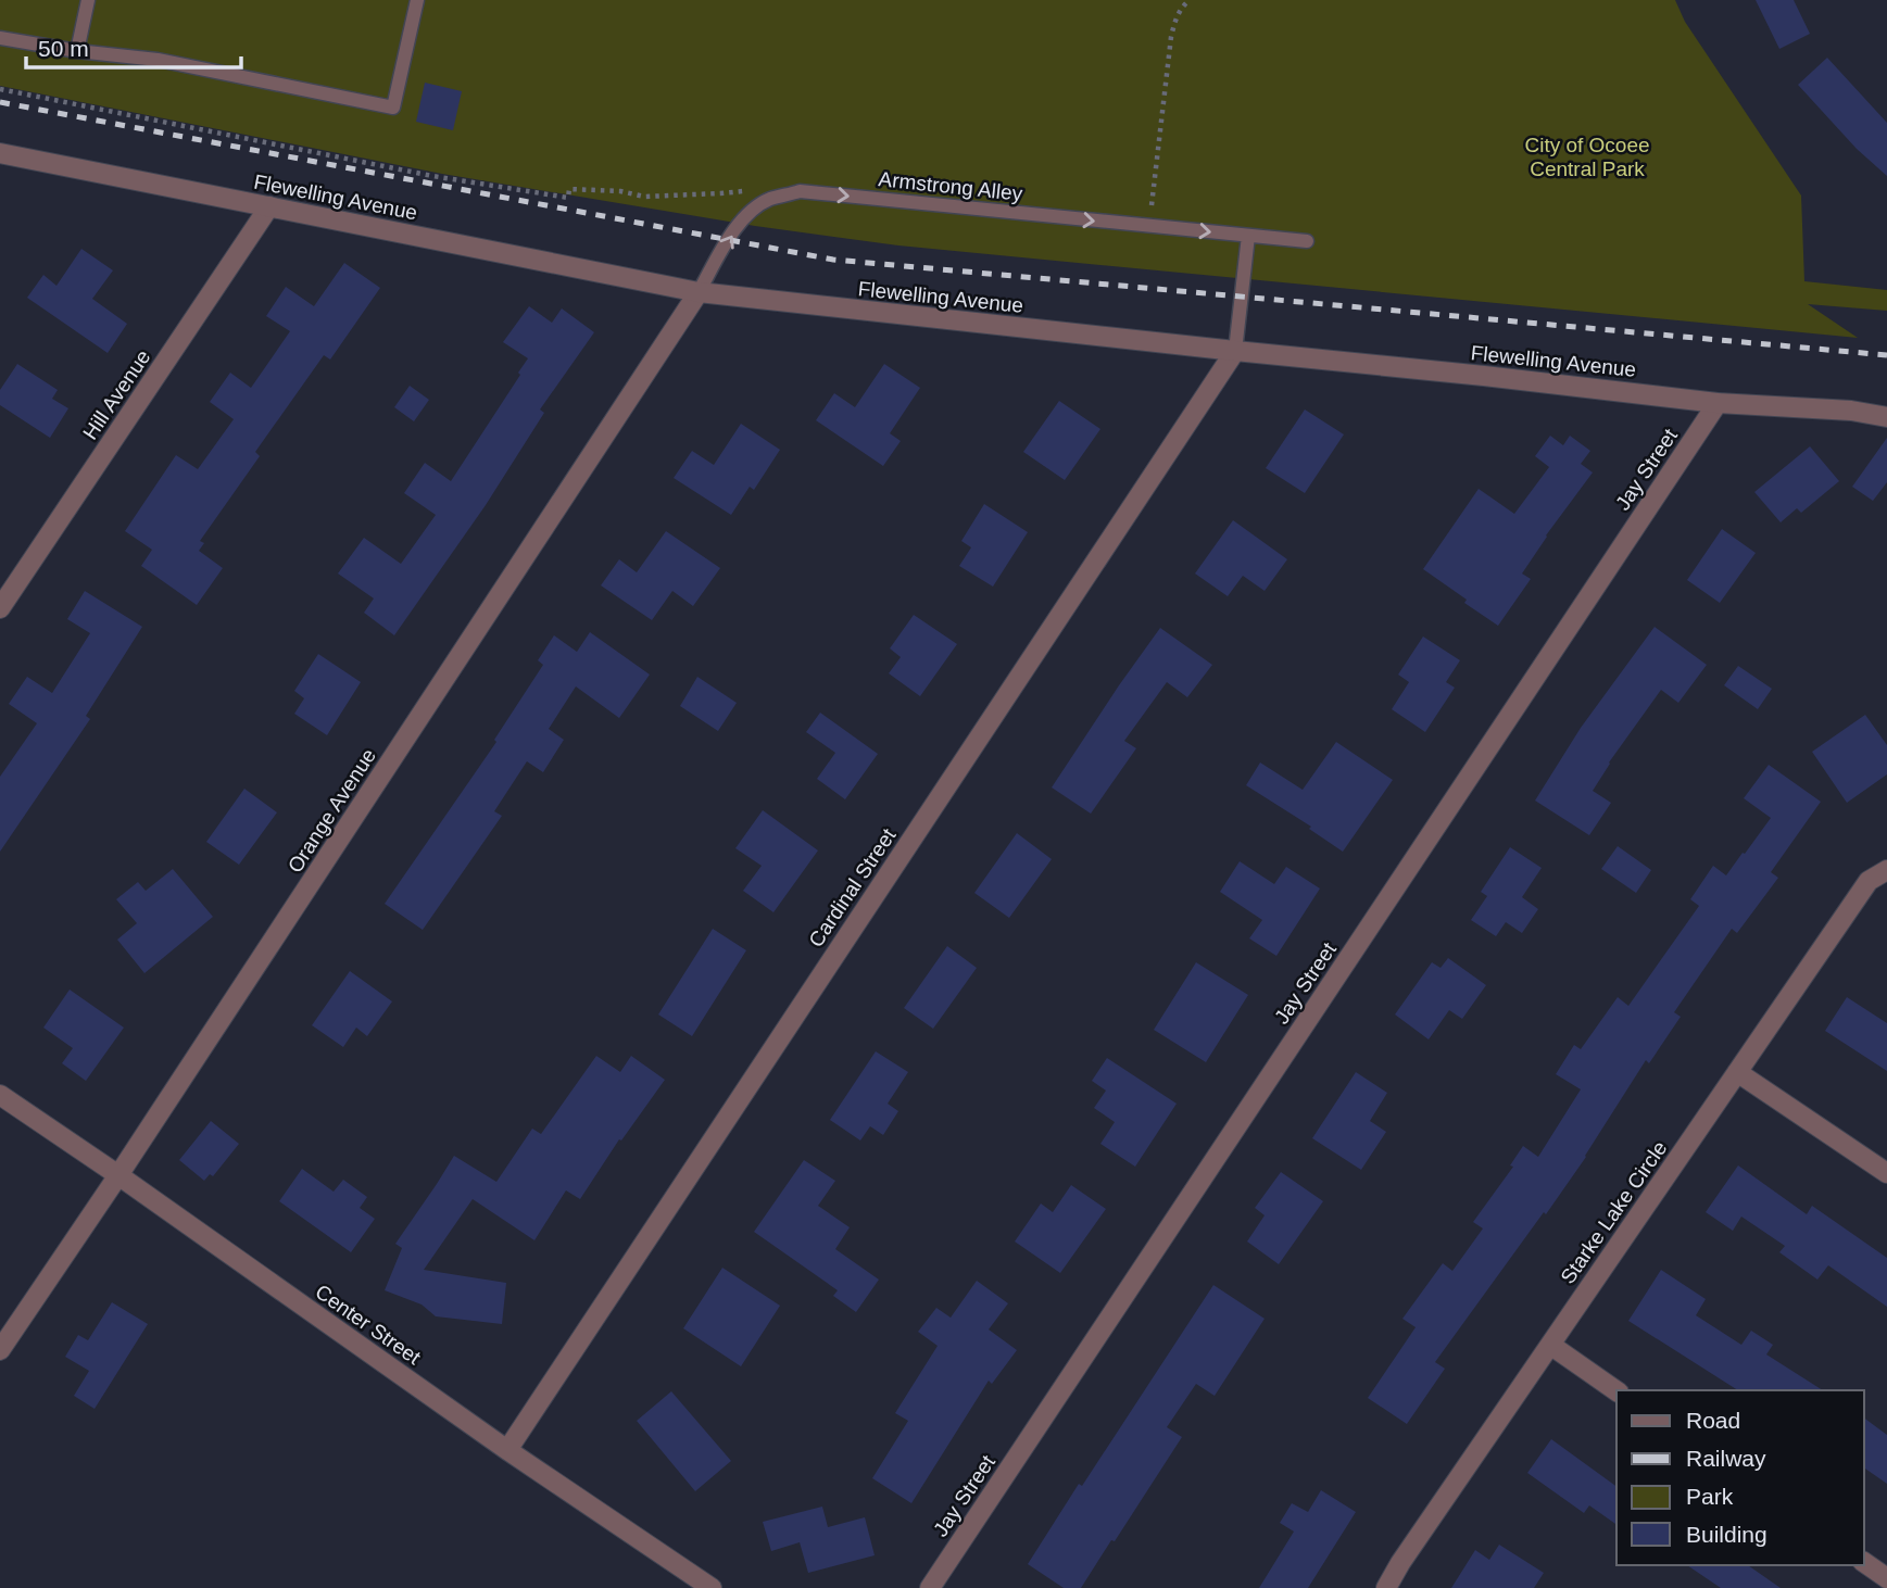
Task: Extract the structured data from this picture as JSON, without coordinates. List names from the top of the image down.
{
  "streets": {
    "street": [
      "Flewelling Avenue",
      "Hill Avenue",
      "Jay Street",
      "Orange Avenue",
      "Cardinal Street",
      "Starke Lake Circle",
      "Center Street"
    ],
    "lane": ["Armstrong Alley"]
  },
  "crossings": [
    ["Armstrong Alley", "Flewelling Avenue"],
    ["Armstrong Alley", "Orange Avenue"],
    ["Flewelling Avenue", "Hill Avenue"],
    ["Flewelling Avenue", "Jay Street"],
    ["Flewelling Avenue", "Orange Avenue"],
    ["Flewelling Avenue", "Cardinal Street"],
    ["Orange Avenue", "Center Street"],
    ["Cardinal Street", "Center Street"]
  ],
  "one_way": ["Armstrong Alley"],
  "parks": ["City of Ocoee Central Park"],
  "legend": [
    "Road",
    "Railway",
    "Park",
    "Building"
  ],
  "scale_bar": "50 m"
}
